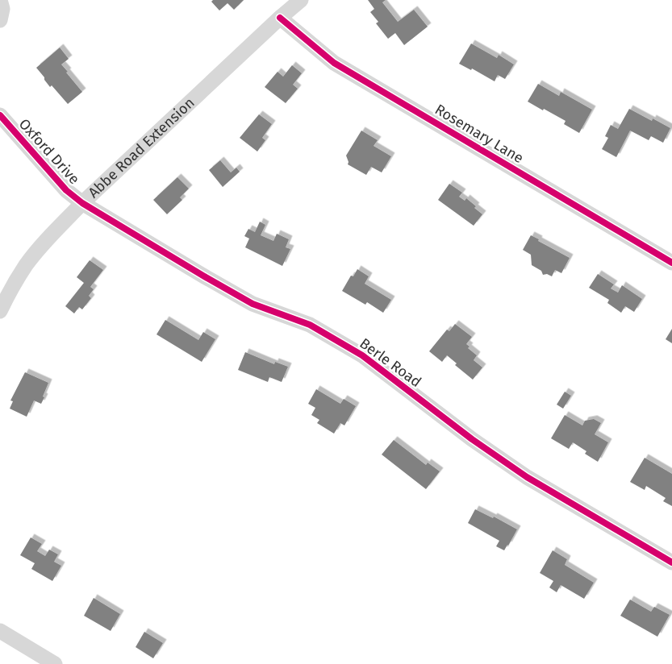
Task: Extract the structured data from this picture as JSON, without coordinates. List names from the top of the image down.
{
  "streets": {
    "street": [
      "Rosemary Lane",
      "Abbe Road Extension",
      "Oxford Drive",
      "Berle Road"
    ]
  },
  "crossings": [
    ["Rosemary Lane", "Abbe Road Extension"],
    ["Abbe Road Extension", "Oxford Drive"],
    ["Abbe Road Extension", "Berle Road"],
    ["Oxford Drive", "Berle Road"]
  ]
}
